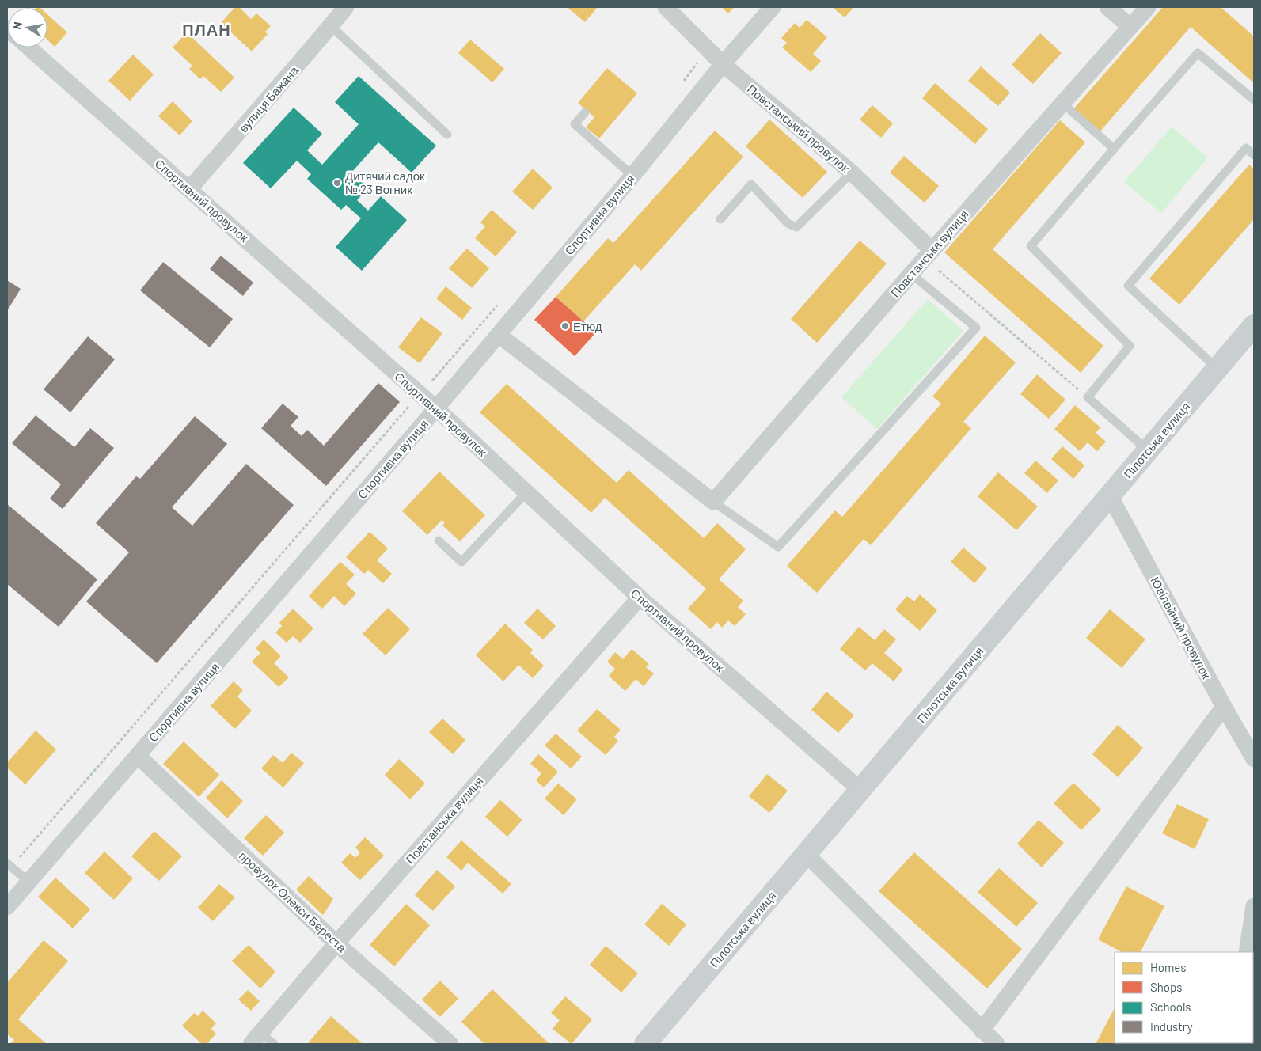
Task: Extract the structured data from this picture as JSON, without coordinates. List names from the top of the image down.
{
  "streets": {
    "main road": ["Пілотська вулиця"],
    "street": [
      "вулиця Бажана",
      "Повстанський провулок",
      "Спортивний провулок",
      "Спортивна вулиця",
      "Повстанська вулиця",
      "Ювілейний провулок",
      "провулок Олекси Береста"
    ]
  },
  "crossings": [
    ["вулиця Бажана", "Спортивний провулок"],
    ["Повстанський провулок", "Спортивна вулиця"],
    ["Повстанський провулок", "Повстанська вулиця"],
    ["Спортивний провулок", "Спортивна вулиця"],
    ["Спортивний провулок", "Повстанська вулиця"],
    ["Спортивний провулок", "Пілотська вулиця"],
    ["Спортивна вулиця", "провулок Олекси Береста"],
    ["Повстанська вулиця", "провулок Олекси Береста"],
    ["Пілотська вулиця", "Ювілейний провулок"]
  ],
  "districts": ["ПЛАН"],
  "places": ["Дитячий садок № 23 Вогник", "Етюд"],
  "legend": [
    "Homes",
    "Shops",
    "Schools",
    "Industry"
  ],
  "north": "left"
}
